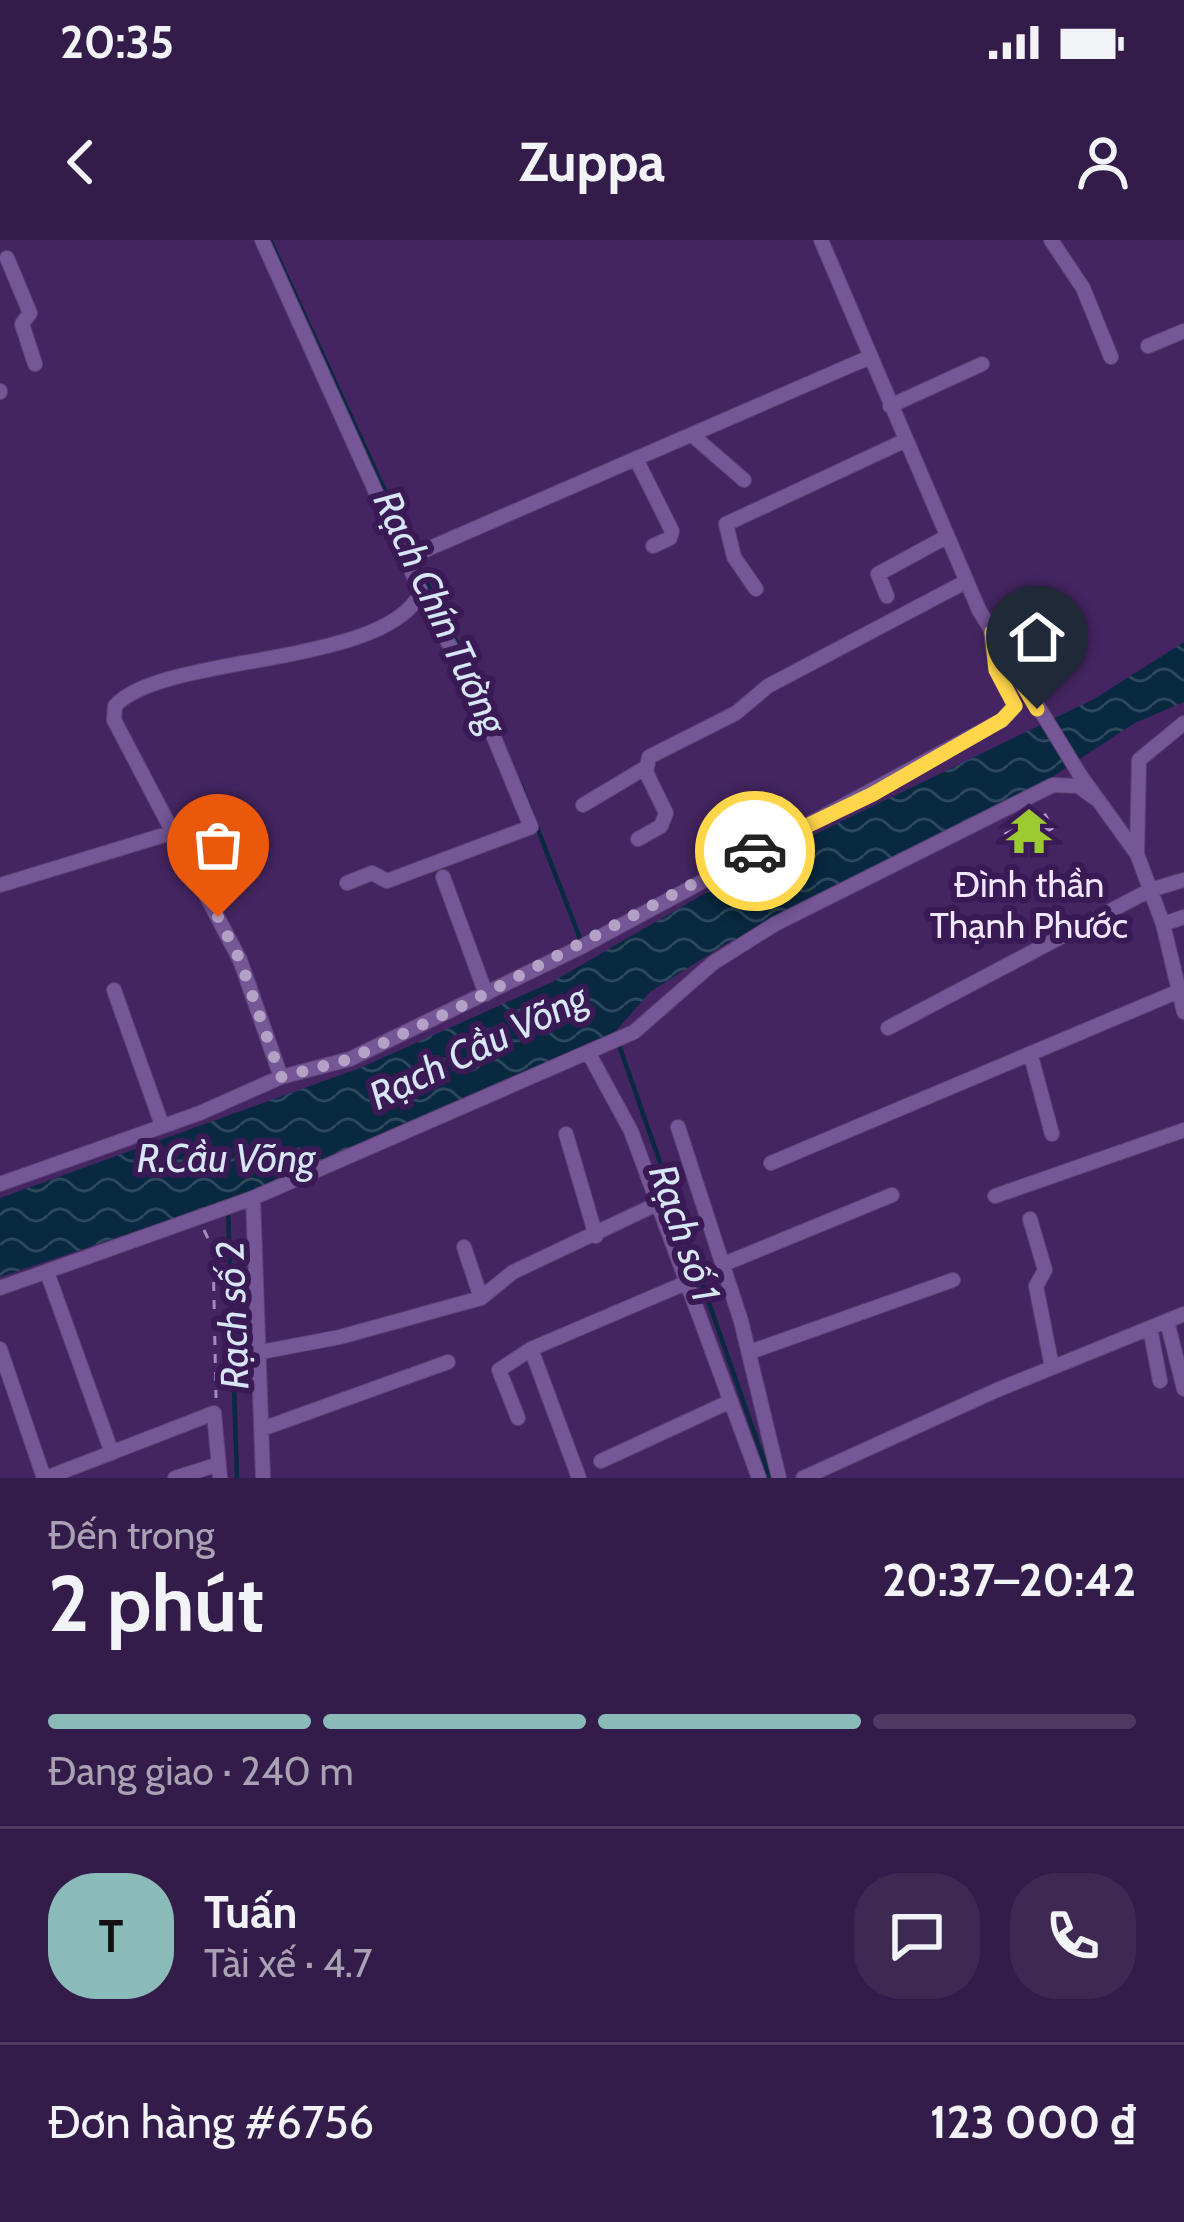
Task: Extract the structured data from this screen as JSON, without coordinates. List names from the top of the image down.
{
  "water": [
    "Rạch Chín Tường",
    "Rạch Cầu Võng",
    "R.Cầu Võng",
    "Rạch số 1",
    "Rạch số 2"
  ],
  "places": {
    "temple": ["Đình thần Thạnh Phước"]
  },
  "page": {
    "status": "20:35",
    "header": "Zuppa",
    "heading": ["2 phút", "Đến trong", "20:37–20:42"],
    "panel": [
      "Tuấn",
      "Tài xế · 4.7",
      "Đơn hàng #6756",
      "123 000 ₫"
    ],
    "bar": "Đang giao · 240 m",
    "round": "T"
  }
}
